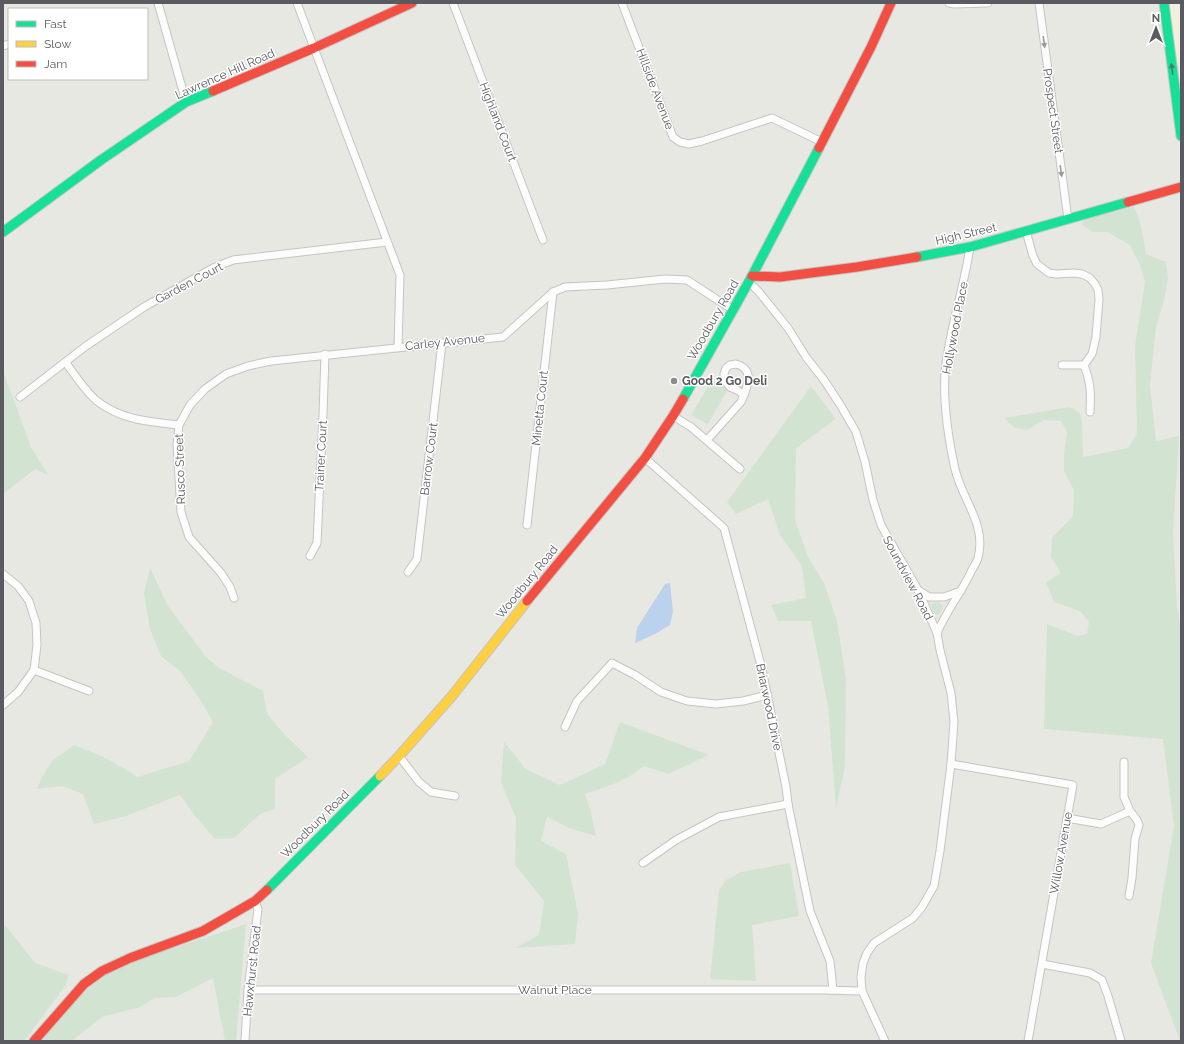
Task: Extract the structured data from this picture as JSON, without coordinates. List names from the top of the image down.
{
  "streets": {
    "main road": ["Lawrence Hill Road", "High Street", "Woodbury Road"],
    "street": [
      "Hillside Avenue",
      "Prospect Street",
      "Highland Court",
      "Garden Court",
      "Hollywood Place",
      "Carley Avenue",
      "Minetta Court",
      "Trainer Court",
      "Barrow Court",
      "Rusco Street",
      "Soundview Road",
      "Briarwood Drive",
      "Willow Avenue",
      "Hawxhurst Road",
      "Walnut Place"
    ]
  },
  "crossings": [
    ["Lawrence Hill Road", "Carley Avenue"],
    ["Hillside Avenue", "Woodbury Road"],
    ["Prospect Street", "High Street"],
    ["High Street", "Woodbury Road"],
    ["High Street", "Hollywood Place"],
    ["High Street", "Soundview Road"],
    ["Garden Court", "Carley Avenue"],
    ["Woodbury Road", "Carley Avenue"],
    ["Woodbury Road", "Soundview Road"],
    ["Woodbury Road", "Briarwood Drive"],
    ["Woodbury Road", "Hawxhurst Road"],
    ["Hollywood Place", "Soundview Road"],
    ["Carley Avenue", "Minetta Court"],
    ["Carley Avenue", "Barrow Court"],
    ["Carley Avenue", "Rusco Street"],
    ["Trainer Court", "Rusco Street"],
    ["Soundview Road", "Willow Avenue"],
    ["Soundview Road", "Walnut Place"],
    ["Briarwood Drive", "Walnut Place"],
    ["Hawxhurst Road", "Walnut Place"]
  ],
  "one_way": ["Prospect Street"],
  "places": ["Good 2 Go Deli"],
  "legend": ["Fast", "Slow", "Jam"],
  "north": "top"
}
